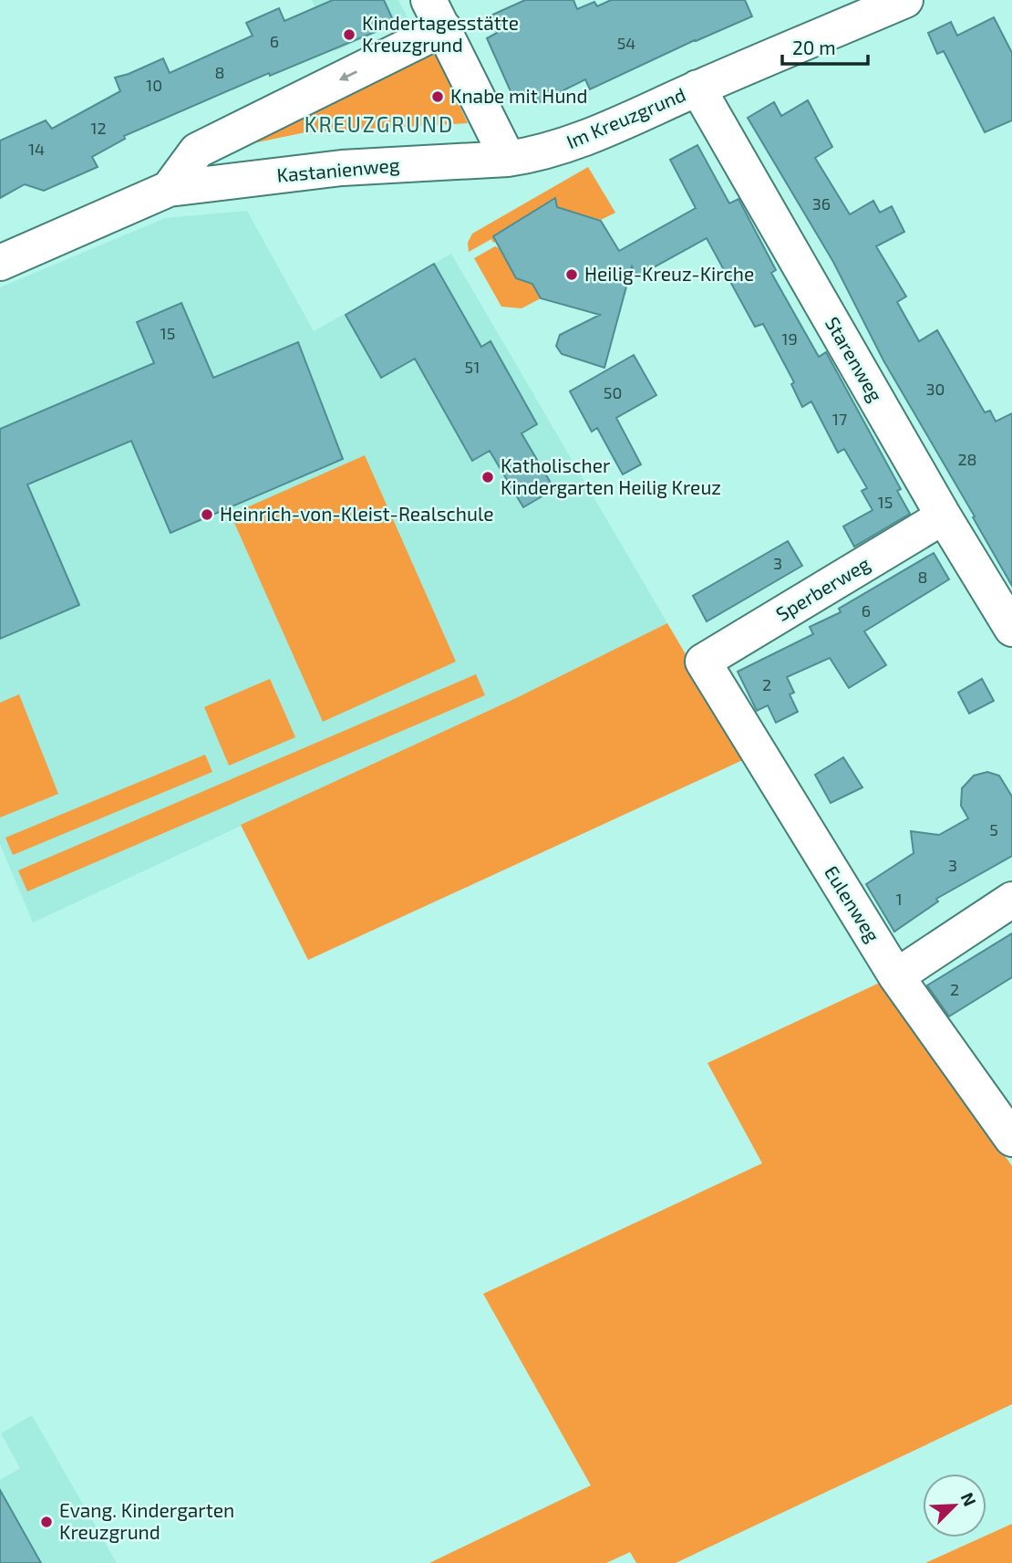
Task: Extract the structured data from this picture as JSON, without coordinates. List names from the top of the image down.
{
  "streets": {
    "street": [
      "Im Kreuzgrund",
      "Kastanienweg",
      "Starenweg",
      "Sperberweg",
      "Eulenweg"
    ]
  },
  "crossings": [
    ["Im Kreuzgrund", "Kastanienweg"],
    ["Im Kreuzgrund", "Starenweg"],
    ["Starenweg", "Sperberweg"],
    ["Sperberweg", "Eulenweg"]
  ],
  "districts": ["KREUZGRUND"],
  "places": [
    "Kindertagesstätte Kreuzgrund",
    "Knabe mit Hund",
    "Heilig-Kreuz-Kirche",
    "Katholischer Kindergarten Heilig Kreuz",
    "Heinrich-von-Kleist-Realschule",
    "Evang. Kindergarten Kreuzgrund"
  ],
  "house_numbers": [
    "6",
    "54",
    "8",
    "10",
    "12",
    "14",
    "36",
    "15",
    "19",
    "51",
    "30",
    "50",
    "17",
    "28",
    "15",
    "3",
    "8",
    "6",
    "2",
    "5",
    "3",
    "1",
    "2"
  ],
  "scale_bar": "20 m",
  "north": "top right"
}
